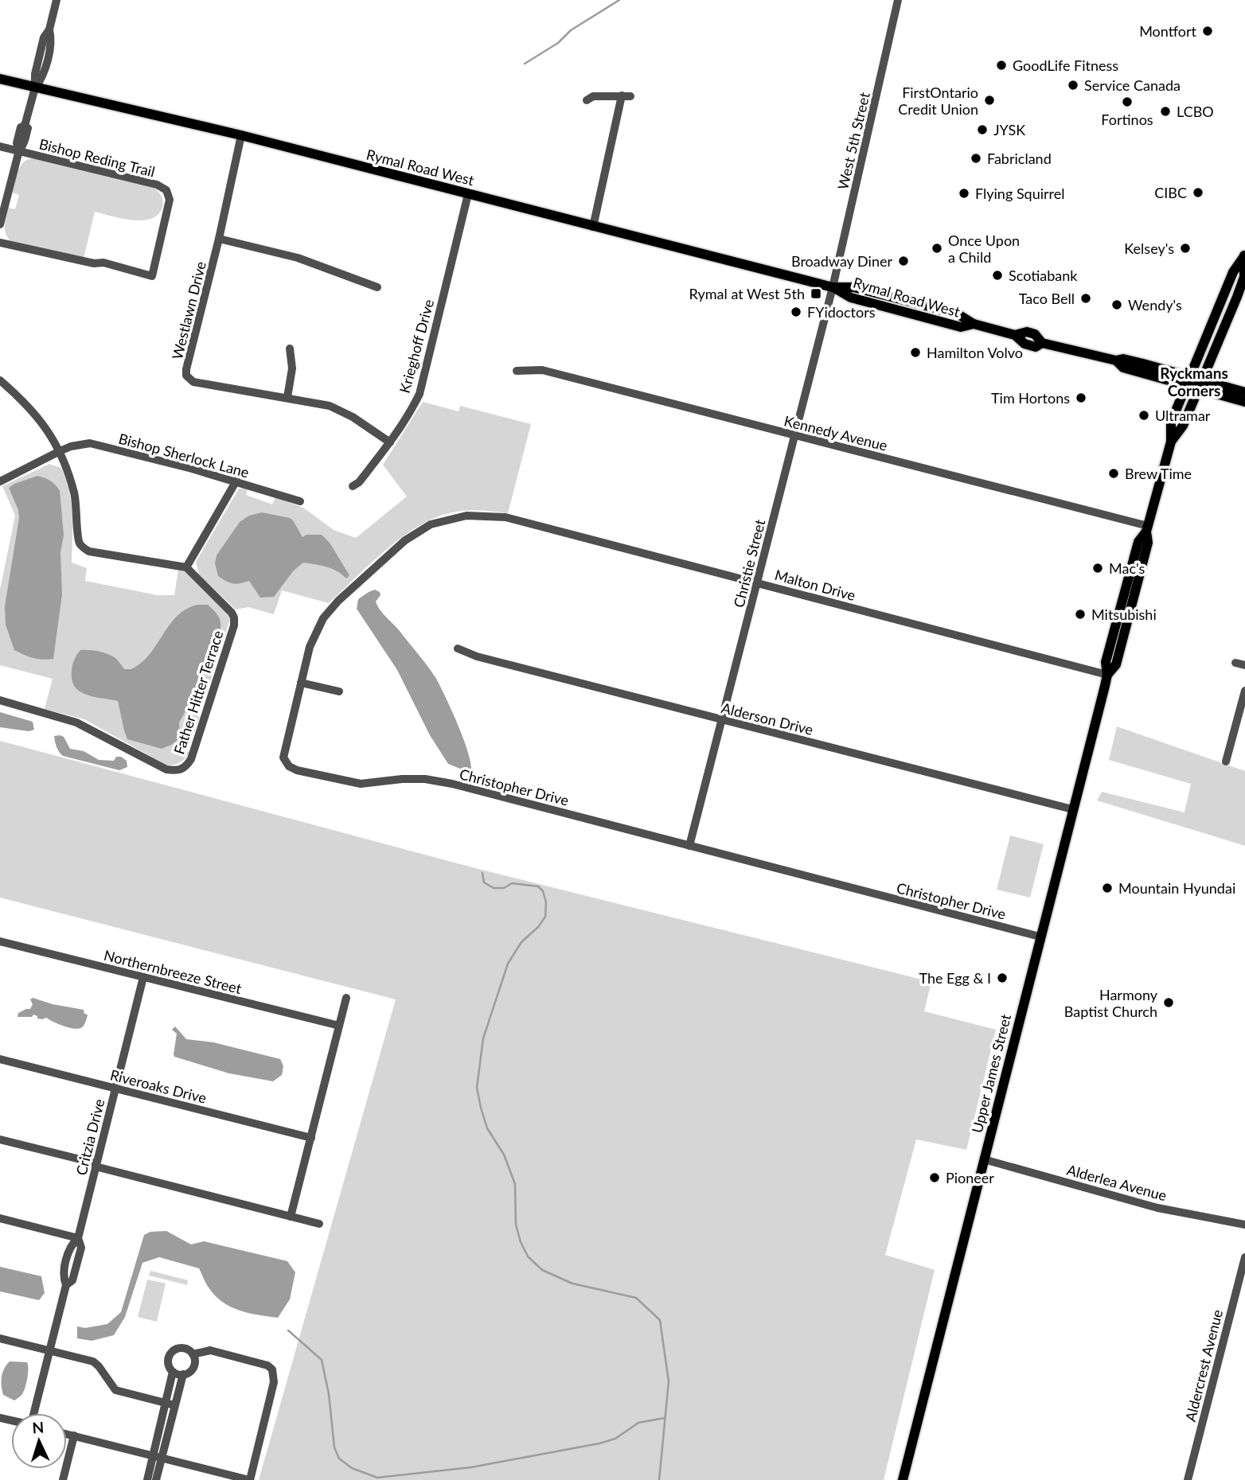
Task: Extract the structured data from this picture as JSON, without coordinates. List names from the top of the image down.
{
  "streets": {
    "main road": ["Rymal Road West", "Upper James Street"],
    "street": [
      "West 5th Street",
      "Bishop Reding Trail",
      "Westlawn Drive",
      "Krieghoff Drive",
      "Kennedy Avenue",
      "Bishop Sherlock Lane",
      "Christie Street",
      "Malton Drive",
      "Father Hitter Terrace",
      "Alderson Drive",
      "Christopher Drive",
      "Northernbreeze Street",
      "Riveroaks Drive",
      "Critzia Drive",
      "Alderlea Avenue",
      "Aldercrest Avenue"
    ]
  },
  "crossings": [
    ["West 5th Street", "Rymal Road West"],
    ["West 5th Street", "Christie Street"],
    ["Rymal Road West", "Westlawn Drive"],
    ["Rymal Road West", "Krieghoff Drive"],
    ["Rymal Road West", "Christie Street"],
    ["Rymal Road West", "Upper James Street"],
    ["Westlawn Drive", "Krieghoff Drive"],
    ["Kennedy Avenue", "Christie Street"],
    ["Kennedy Avenue", "Upper James Street"],
    ["Christie Street", "Malton Drive"],
    ["Christie Street", "Alderson Drive"],
    ["Christie Street", "Christopher Drive"],
    ["Malton Drive", "Christopher Drive"],
    ["Malton Drive", "Upper James Street"],
    ["Alderson Drive", "Upper James Street"],
    ["Christopher Drive", "Upper James Street"],
    ["Northernbreeze Street", "Critzia Drive"],
    ["Upper James Street", "Alderlea Avenue"],
    ["Riveroaks Drive", "Critzia Drive"]
  ],
  "districts": ["Ryckmans Corners"],
  "places": {
    "other": [
      "Montfort",
      "GoodLife Fitness",
      "Service Canada",
      "FirstOntario Credit Union",
      "Fortinos",
      "LCBO",
      "JYSK",
      "Fabricland",
      "CIBC",
      "Flying Squirrel",
      "Once Upon a Child",
      "Kelsey's",
      "Broadway Diner",
      "Scotiabank",
      "Taco Bell",
      "Wendy's",
      "FYidoctors",
      "Hamilton Volvo",
      "Tim Hortons",
      "Ultramar",
      "Brew Time",
      "Mac's",
      "Mitsubishi",
      "Mountain Hyundai",
      "The Egg & I",
      "Harmony Baptist Church",
      "Pioneer"
    ],
    "transit": ["Rymal at West 5th"]
  },
  "north": "top"
}
